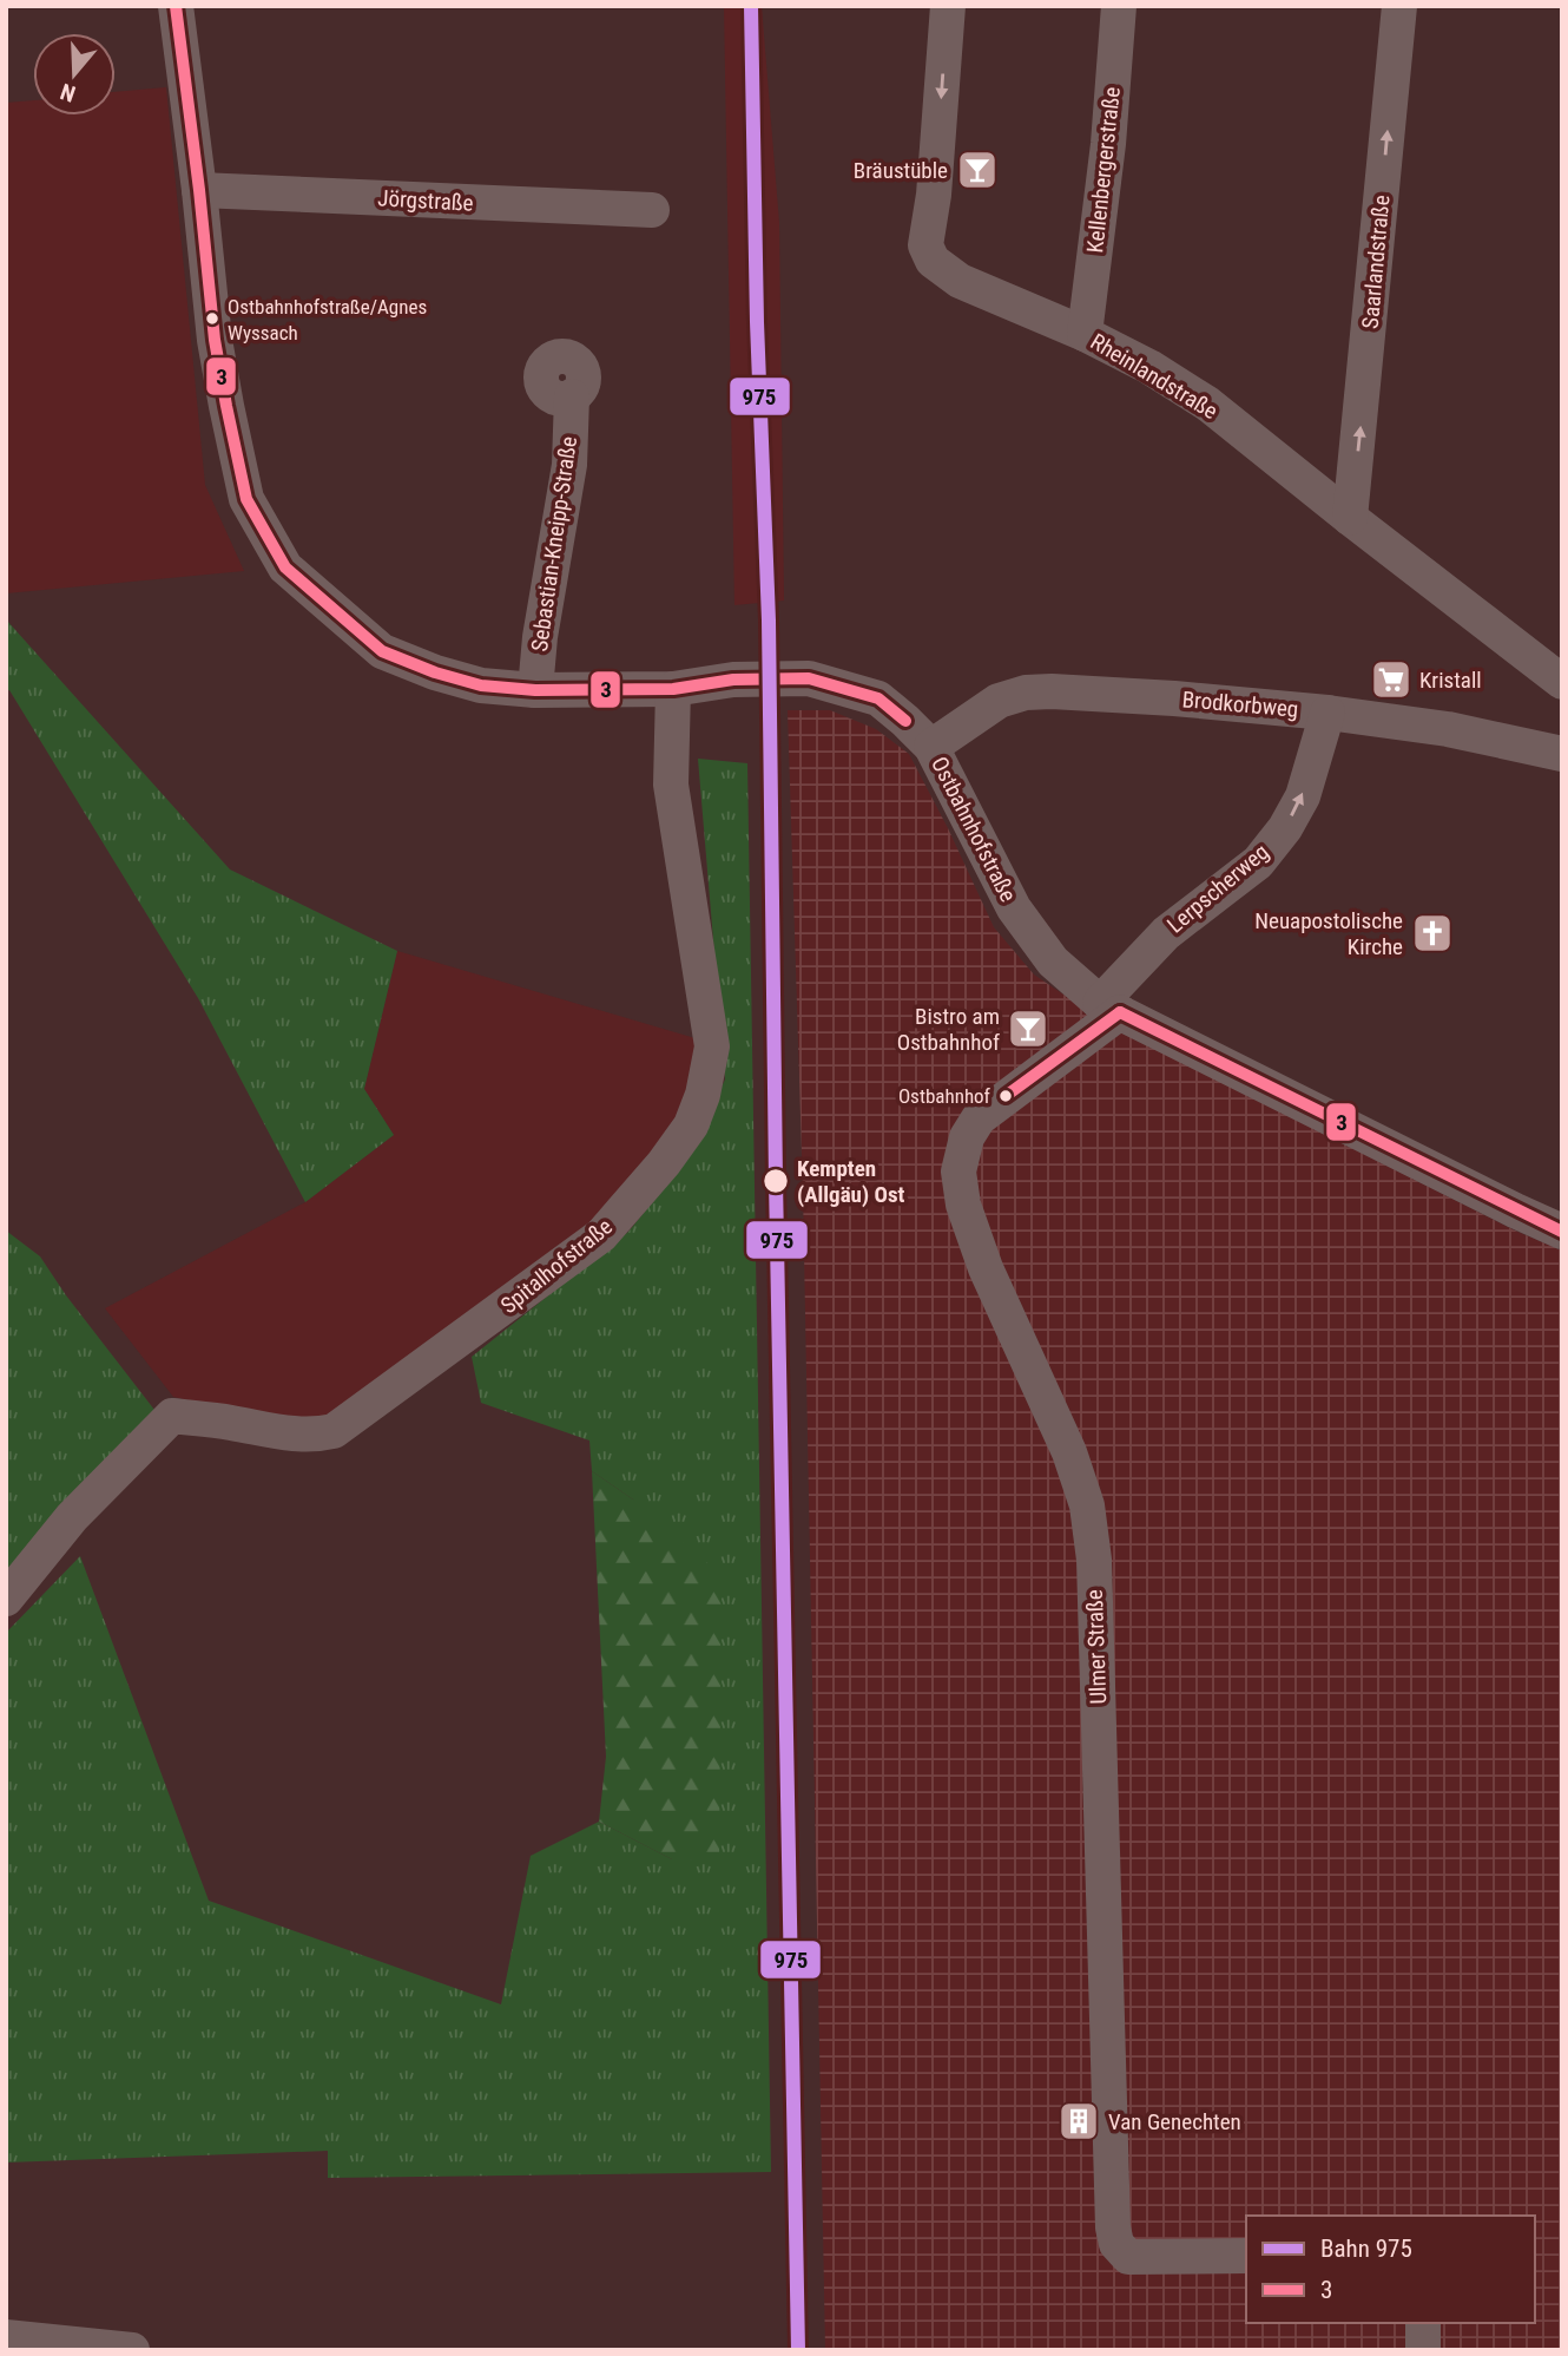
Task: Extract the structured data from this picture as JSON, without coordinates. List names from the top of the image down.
{
  "streets": {
    "street": [
      "Kellenbergerstraße",
      "Jörgstraße",
      "Saarlandstraße",
      "Rheinlandstraße",
      "Sebastian-Kneipp-Straße",
      "Brodkorbweg",
      "Ostbahnhofstraße",
      "Lerpscherweg",
      "Spitalhofstraße",
      "Ulmer Straße"
    ]
  },
  "crossings": [
    ["Kellenbergerstraße", "Rheinlandstraße"],
    ["Jörgstraße", "Ostbahnhofstraße"],
    ["Saarlandstraße", "Rheinlandstraße"],
    ["Sebastian-Kneipp-Straße", "Ostbahnhofstraße"],
    ["Brodkorbweg", "Ostbahnhofstraße"],
    ["Brodkorbweg", "Lerpscherweg"],
    ["Ostbahnhofstraße", "Lerpscherweg"],
    ["Ostbahnhofstraße", "Spitalhofstraße"],
    ["Ostbahnhofstraße", "Ulmer Straße"],
    ["Lerpscherweg", "Ulmer Straße"]
  ],
  "one_way": ["Saarlandstraße", "Lerpscherweg"],
  "places": {
    "bar": ["Bräustüble", "Bistro am Ostbahnhof"],
    "other": ["Ostbahnhofstraße/Agnes Wyssach", "Ostbahnhof", "Kempten (Allgäu) Ost"],
    "supermarket": ["Kristall"],
    "church": ["Neuapostolische Kirche"],
    "building": ["Van Genechten"]
  },
  "lines": ["rail line 975", "transit line 3"],
  "legend": ["Bahn 975", "3"],
  "north": "bottom"
}
